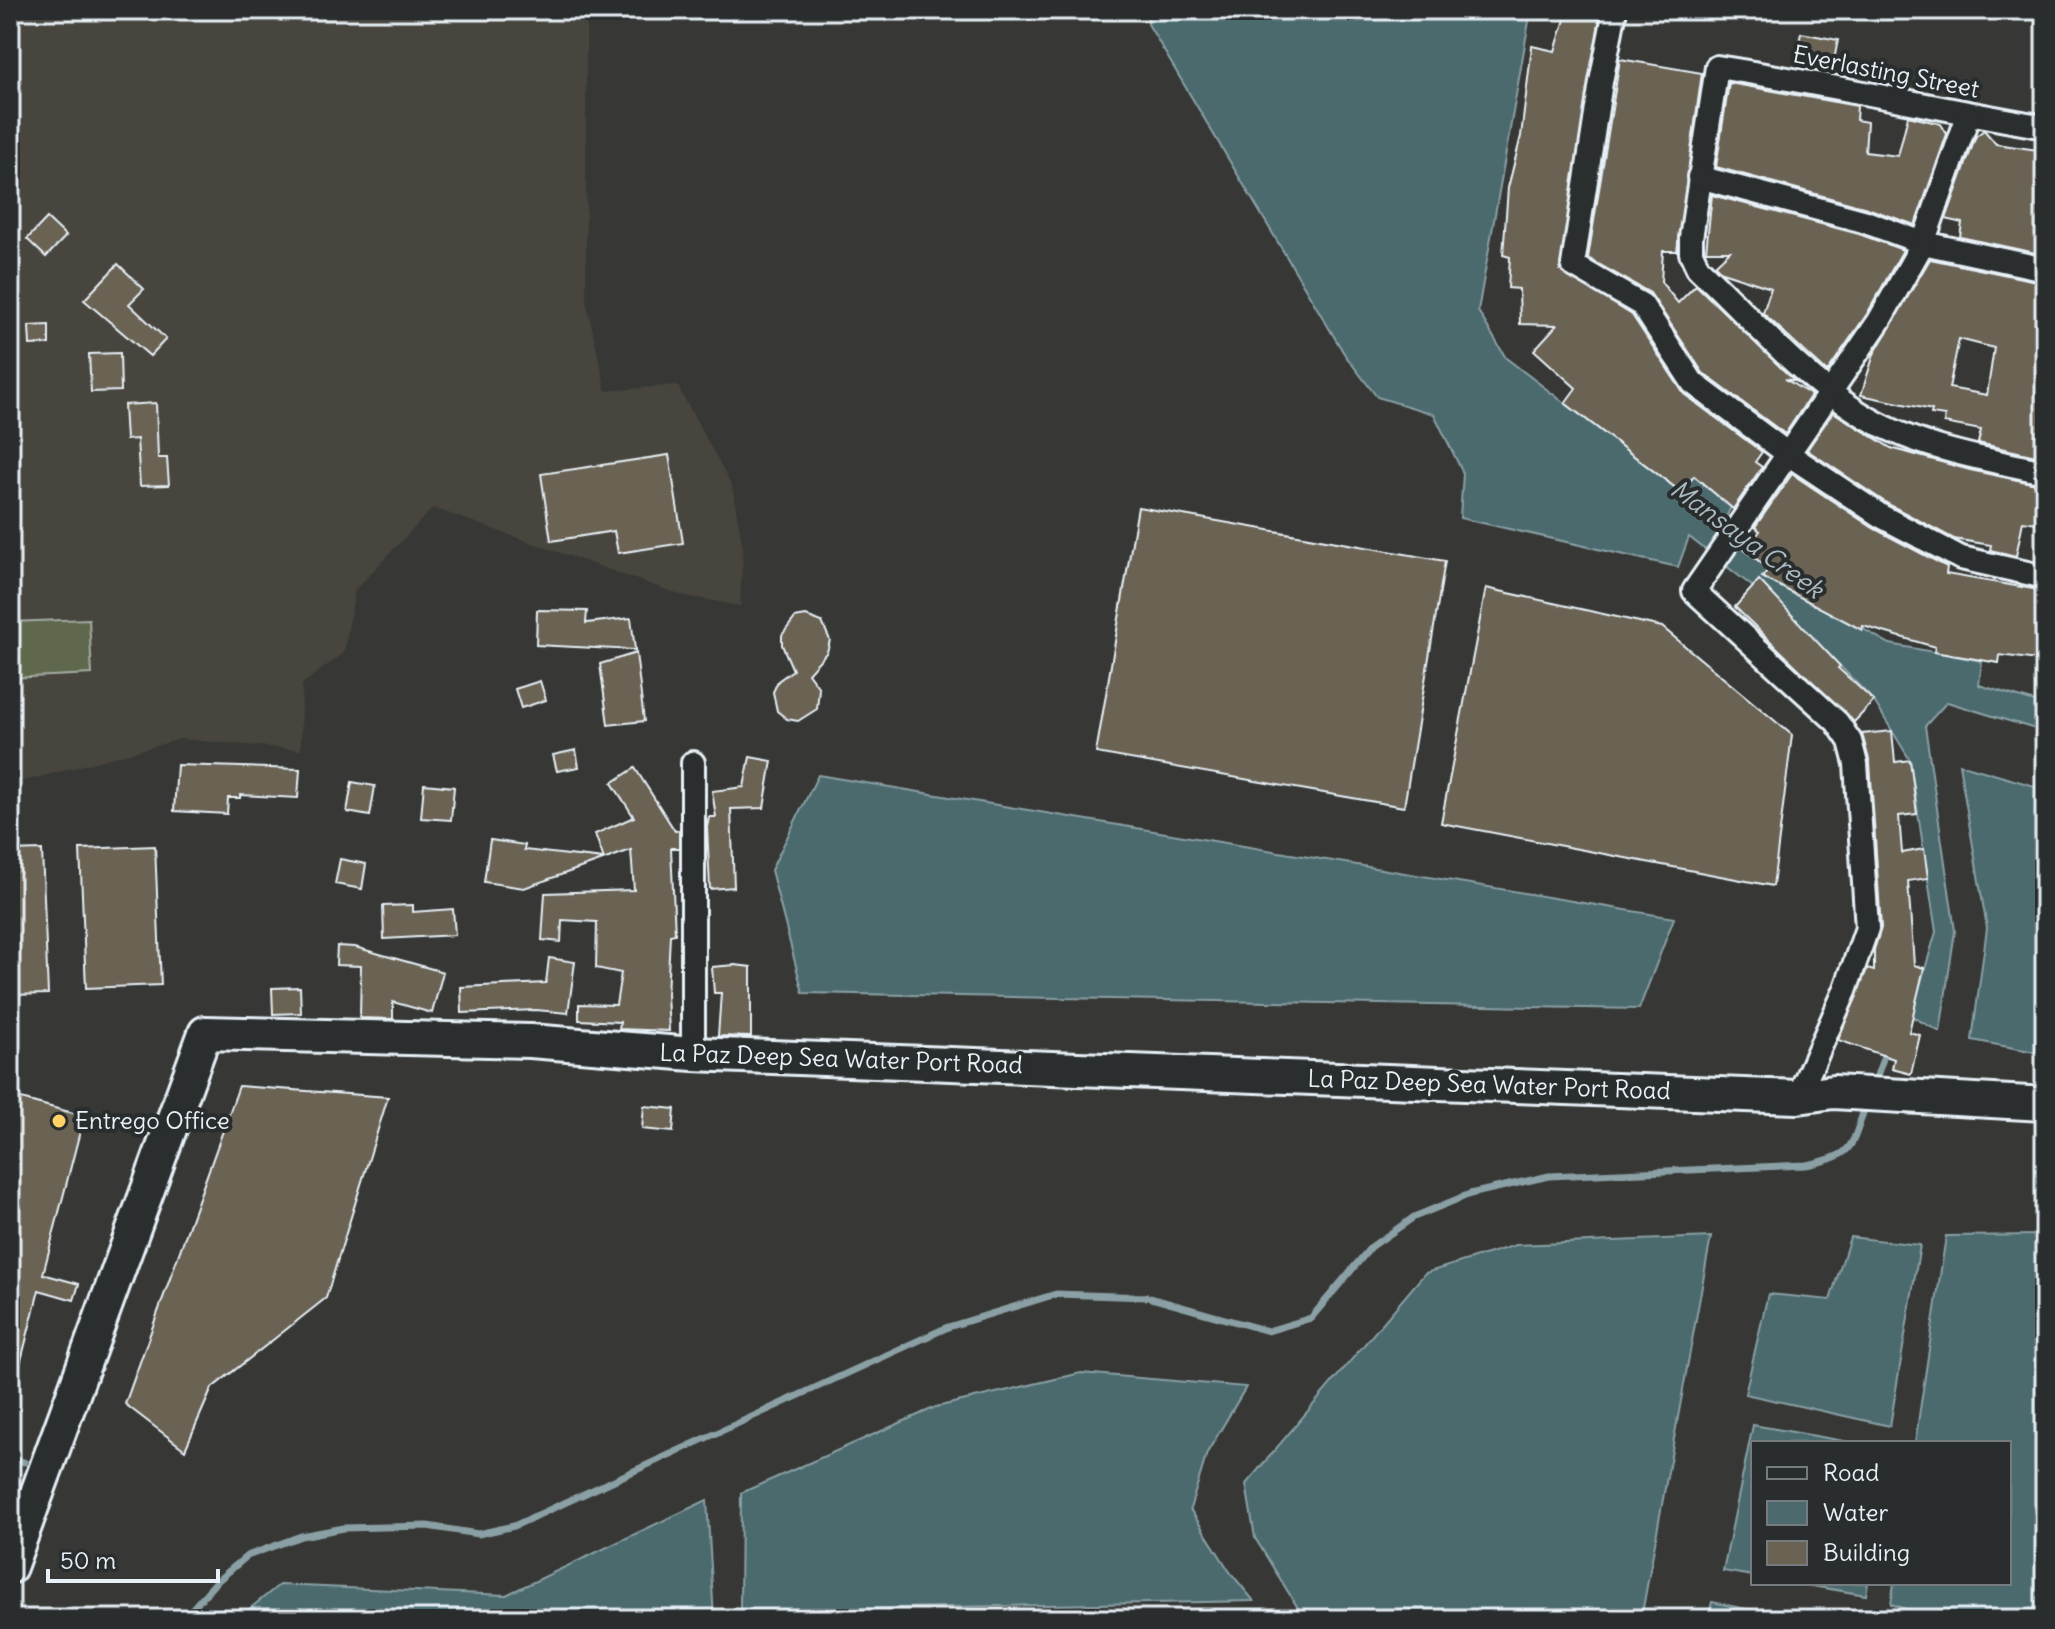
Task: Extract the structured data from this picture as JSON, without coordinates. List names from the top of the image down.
{
  "streets": {
    "main road": ["La Paz Deep Sea Water Port Road"],
    "street": ["Everlasting Street"]
  },
  "water": ["Mansaya Creek"],
  "places": ["Entrego Office"],
  "legend": ["Road", "Water", "Building"],
  "scale_bar": "50 m"
}
